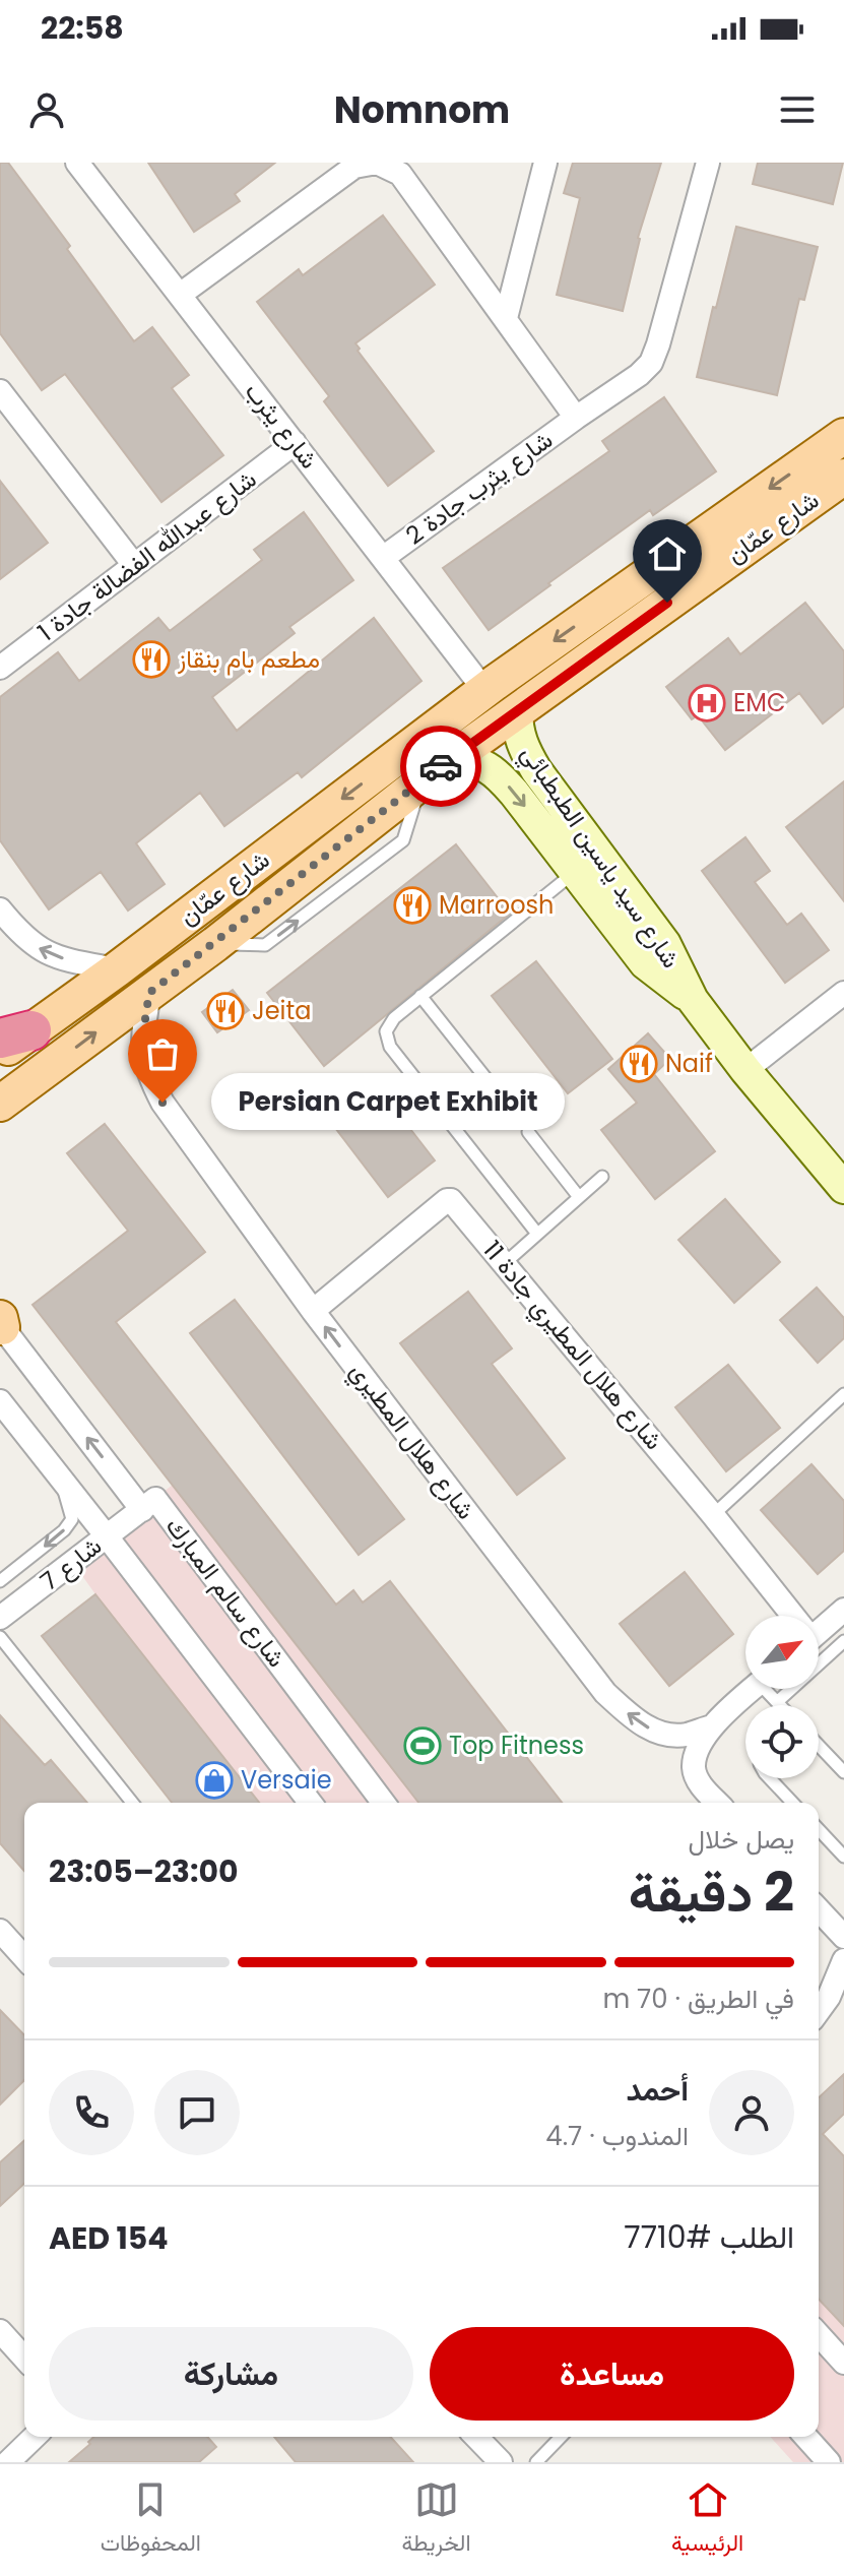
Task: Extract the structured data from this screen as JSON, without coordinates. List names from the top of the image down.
{
  "streets": {
    "main road": ["شارع عمّان"],
    "street": [
      "شارع يثرب",
      "شارع يثرب جادة 2",
      "شارع عبدالله الفضالة جادة 1",
      "شارع سيد ياسين الطبطبائي",
      "شارع هلال المطيري جادة 11",
      "شارع هلال المطيري",
      "شارع 7",
      "شارع سالم المبارك"
    ]
  },
  "crossings": [
    ["شارع يثرب", "شارع يثرب جادة 2"],
    ["شارع يثرب", "شارع عمّان"],
    ["شارع يثرب", "شارع عبدالله الفضالة جادة 1"],
    ["شارع عمّان", "شارع سيد ياسين الطبطبائي"],
    ["شارع عمّان", "شارع هلال المطيري"],
    ["شارع هلال المطيري جادة 11", "شارع هلال المطيري"],
    ["شارع 7", "شارع سالم المبارك"]
  ],
  "one_way": ["شارع هلال المطيري"],
  "places": {
    "restaurant": [
      "مطعم بام بنقاز",
      "Marroosh",
      "Jeita",
      "Naif"
    ],
    "hospital": ["EMC"],
    "other": ["Persian Carpet Exhibit"],
    "sports": ["Top Fitness"],
    "shop": ["Versaie"]
  },
  "north": "top right",
  "page": {
    "status": "22:58",
    "header": "Nomnom",
    "bubble": "Persian Carpet Exhibit",
    "heading": ["2 دقيقة", "يصل خلال", "23:00–23:05"],
    "panel": [
      "أحمد",
      "المندوب · 4.7",
      "الطلب #7710",
      "AED 154"
    ],
    "bar": "في الطريق · 70 m",
    "buttons": ["مساعدة", "مشاركة"],
    "tabs": ["الرئيسية", "الخريطة", "المحفوظات"]
  }
}
